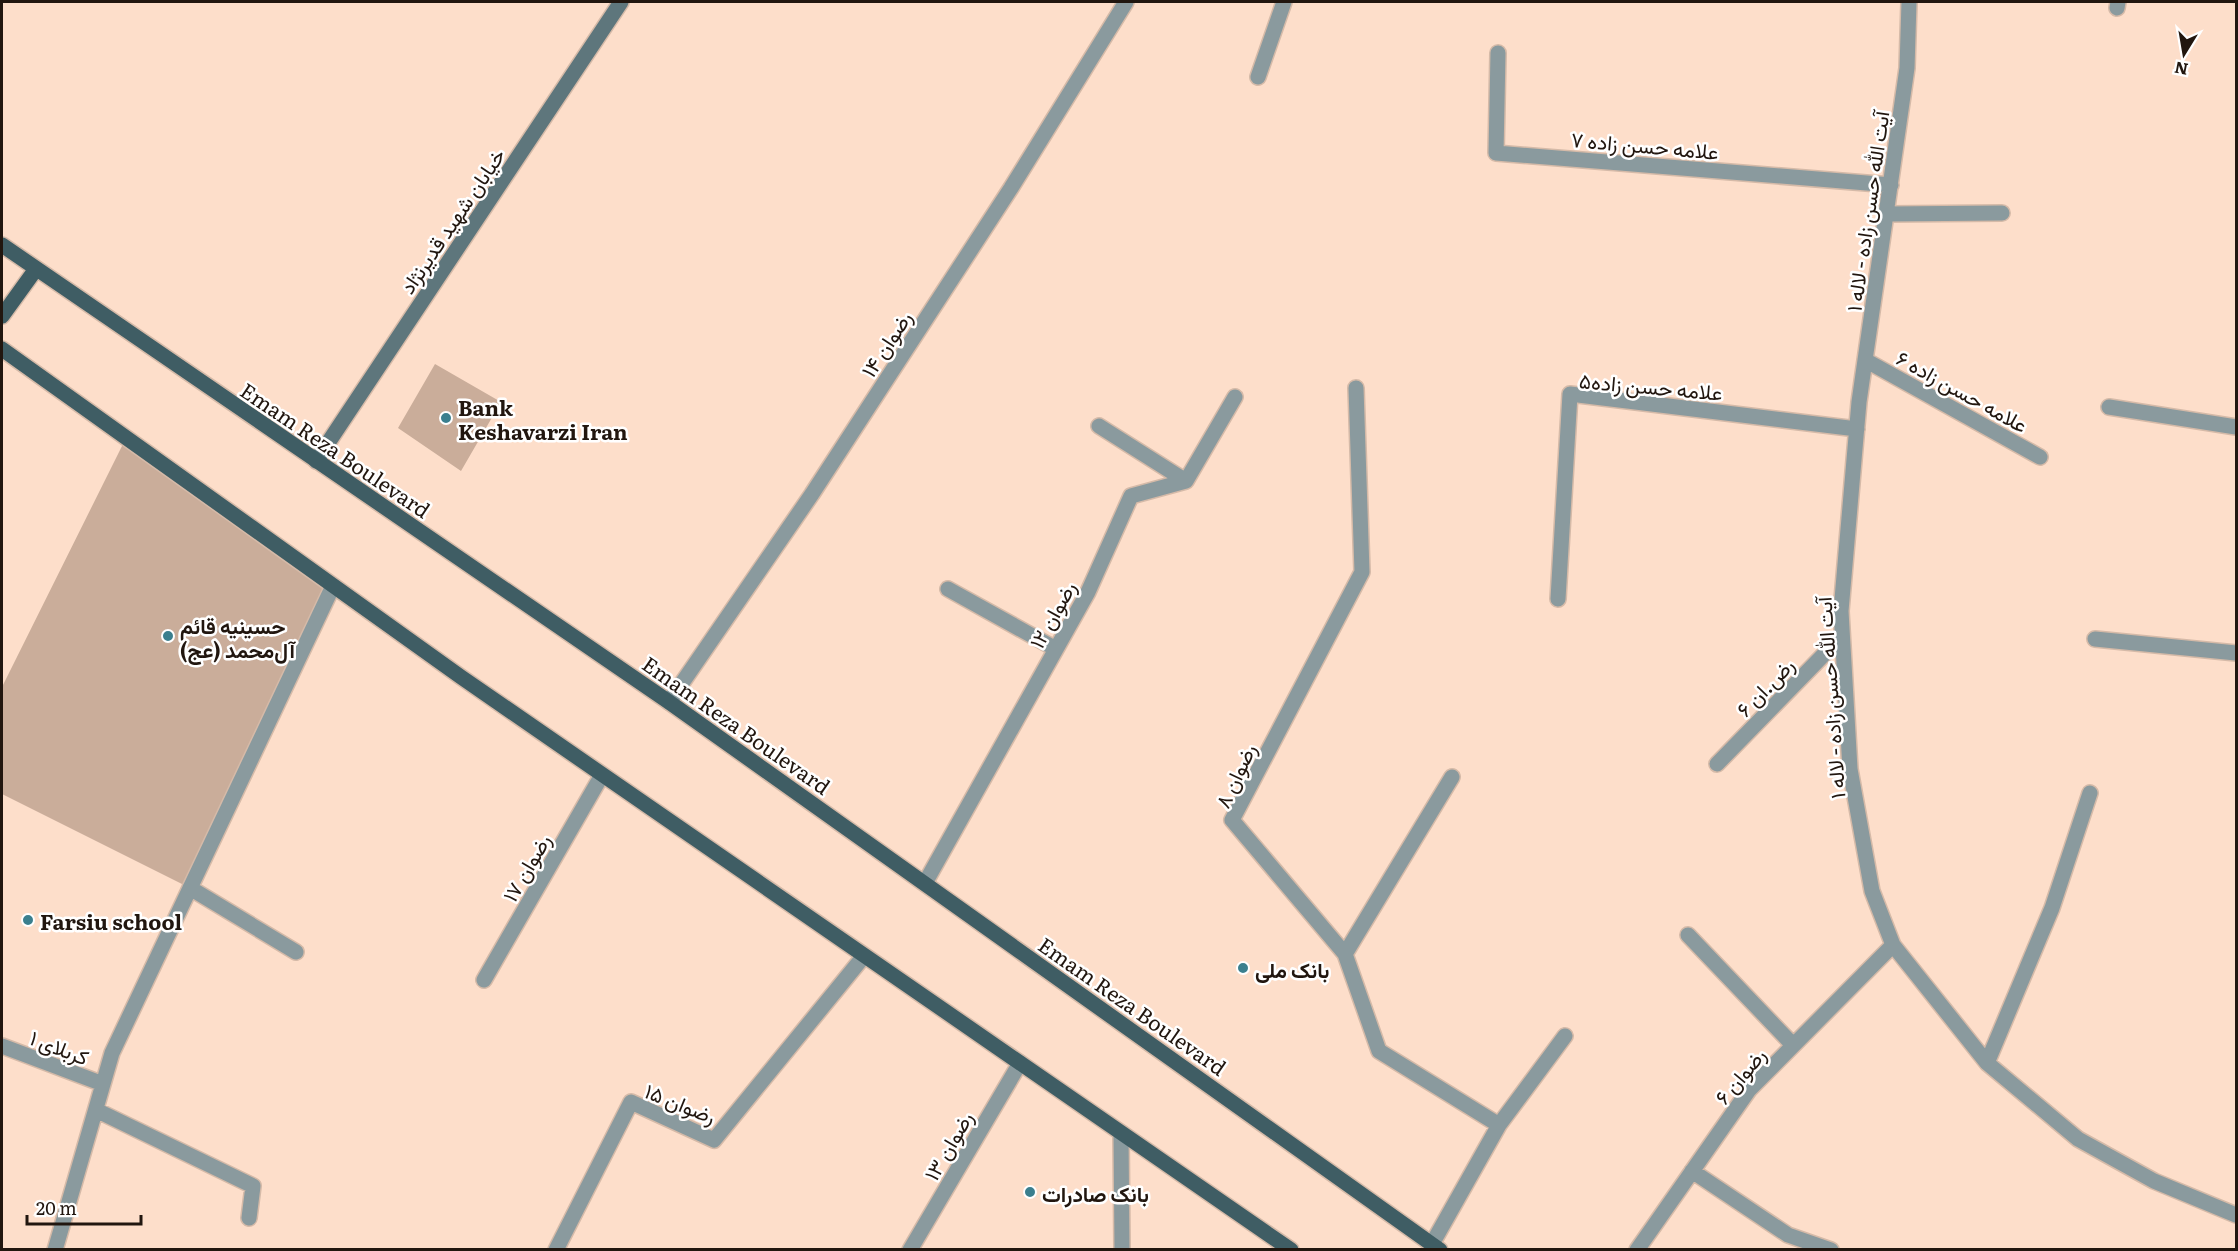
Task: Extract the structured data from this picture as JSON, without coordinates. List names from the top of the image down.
{
  "streets": {
    "main road": ["Emam Reza Boulevard"],
    "street": [
      "علامه حسن زاده ۷",
      "آیت الله حسن زاده - لاله ۱",
      "خيابان شهيد قديرنژاد",
      "رضوان ۱۴",
      "علامه حسن زاده۵",
      "علامه حسن زاده ۶",
      "رضوان ۱۲",
      "رض.ان ۶",
      "رضوان ۸",
      "رضوان ۱۷",
      "کربلای ۱",
      "رضوان ۶",
      "رضوان ۱۵",
      "رضوان ۱۳"
    ]
  },
  "crossings": [
    ["علامه حسن زاده ۷", "آیت الله حسن زاده - لاله ۱"],
    ["آیت الله حسن زاده - لاله ۱", "علامه حسن زاده۵"],
    ["آیت الله حسن زاده - لاله ۱", "علامه حسن زاده ۶"],
    ["آیت الله حسن زاده - لاله ۱", "رض.ان ۶"],
    ["آیت الله حسن زاده - لاله ۱", "رضوان ۶"],
    ["خيابان شهيد قديرنژاد", "Emam Reza Boulevard"],
    ["رضوان ۱۴", "Emam Reza Boulevard"],
    ["Emam Reza Boulevard", "رضوان ۱۲"]
  ],
  "places": [
    "Bank Keshavarzi Iran",
    "حسینیه قائم آل‌محمد (عج)",
    "Farsiu school",
    "بانک‌ ملی",
    "بانک صادرات"
  ],
  "scale_bar": "20 m",
  "north": "bottom"
}
